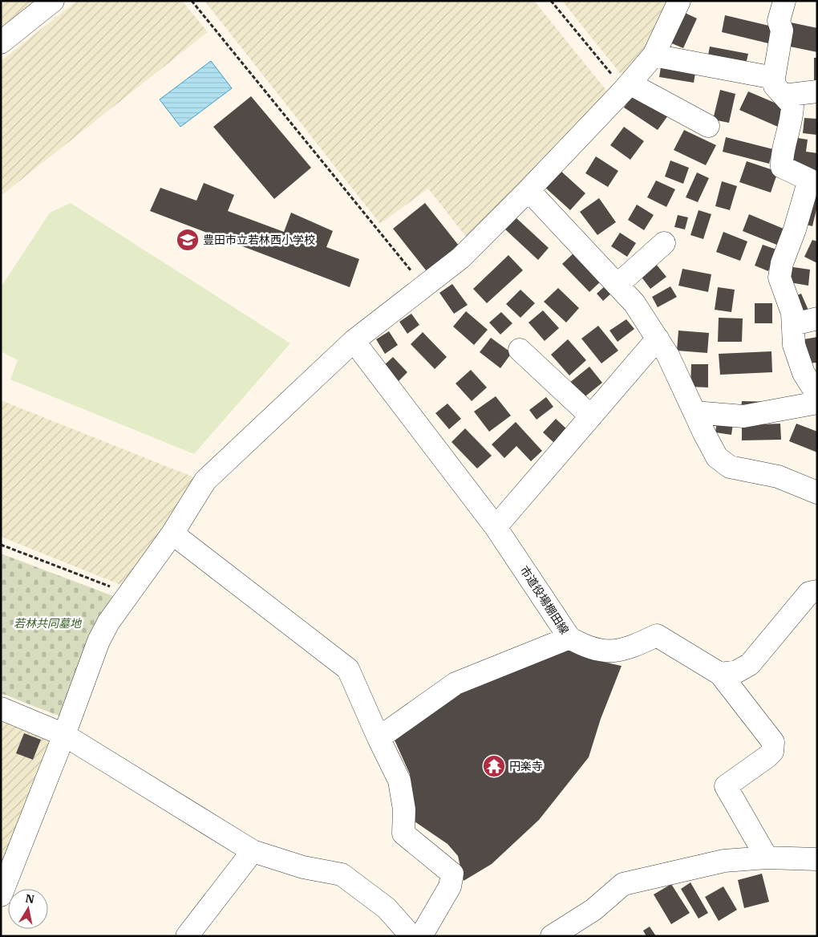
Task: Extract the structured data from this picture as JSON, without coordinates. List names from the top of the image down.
{
  "streets": {
    "street": ["市道役場棚田線"]
  },
  "parks": ["若林共同墓地"],
  "places": {
    "school or university": ["豊田市立若林西小学校"],
    "temple": ["円楽寺"]
  },
  "north": "top"
}
